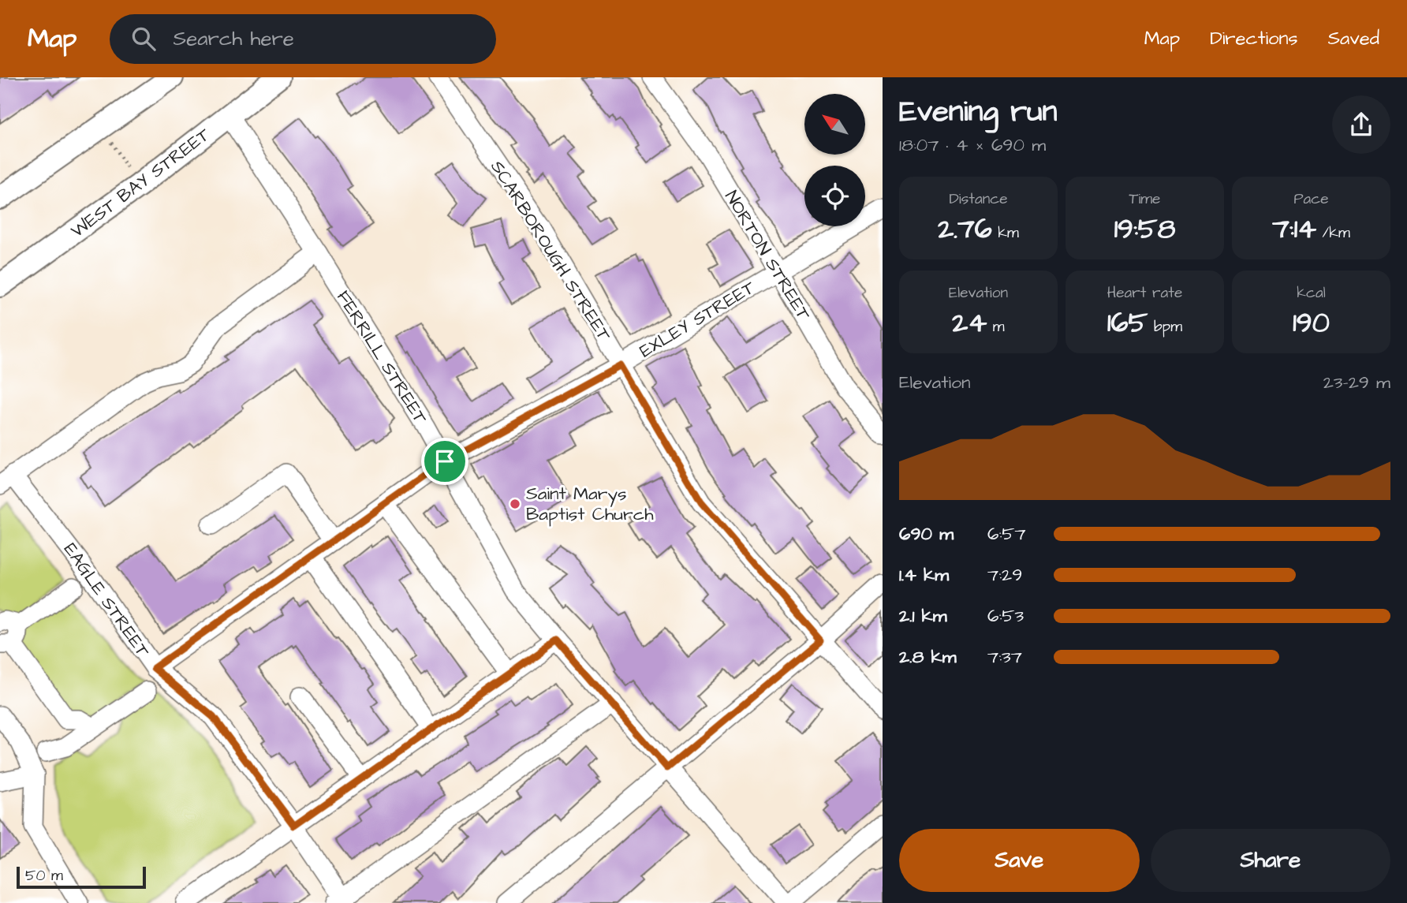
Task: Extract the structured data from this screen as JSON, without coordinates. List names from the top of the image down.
{
  "streets": {
    "main road": ["WEST BAY STREET"],
    "street": [
      "SCARBOROUGH STREET",
      "NORTON STREET",
      "EXLEY STREET",
      "FERRILL STREET",
      "EAGLE STREET"
    ]
  },
  "crossings": [
    ["WEST BAY STREET", "FERRILL STREET"],
    ["SCARBOROUGH STREET", "EXLEY STREET"],
    ["NORTON STREET", "EXLEY STREET"],
    ["EXLEY STREET", "FERRILL STREET"],
    ["EXLEY STREET", "EAGLE STREET"]
  ],
  "places": ["Saint Marys Baptist Church"],
  "scale_bar": "50 m",
  "north": "top left",
  "page": {
    "header": "Map",
    "search": "Search here",
    "nav": ["Map", "Directions", "Saved"],
    "heading": ["Evening run", "18:07 · 4 × 690 m"],
    "stats": [
      ["Distance", "2.76 km"],
      ["Time", "19:58"],
      ["Pace", "7:14 /km"],
      ["Elevation", "24 m"],
      ["Heart rate", "165 bpm"],
      ["kcal", "190"]
    ],
    "chart": ["Elevation", "23–29 m"],
    "list": [
      {
        "name": "690 m",
        "note": "6:57"
      },
      {
        "name": "1.4 km",
        "note": "7:29"
      },
      {
        "name": "2.1 km",
        "note": "6:53"
      },
      {
        "name": "2.8 km",
        "note": "7:37"
      }
    ],
    "buttons": ["Save", "Share"],
    "scale": "50 m"
  }
}
